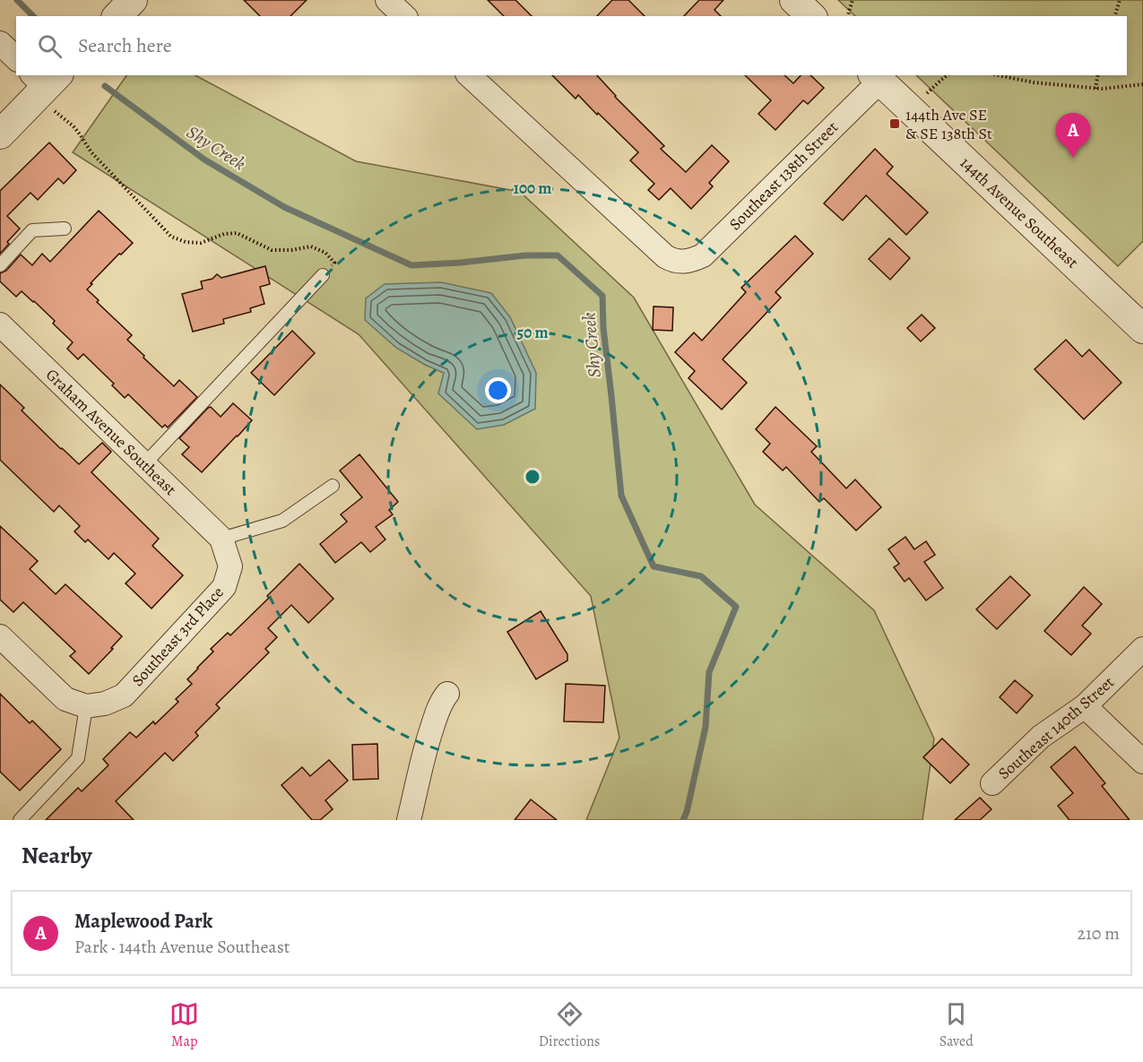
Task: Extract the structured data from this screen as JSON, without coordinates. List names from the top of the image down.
{
  "streets": {
    "street": [
      "Southeast 138th Street",
      "144th Avenue Southeast",
      "Graham Avenue Southeast",
      "Southeast 3rd Place",
      "Southeast 140th Street"
    ]
  },
  "crossings": [
    ["Southeast 138th Street", "144th Avenue Southeast"],
    ["Graham Avenue Southeast", "Southeast 3rd Place"]
  ],
  "water": ["Shy Creek"],
  "places": {
    "transit": ["144th Ave SE & SE 138th St"]
  },
  "page": {
    "search": "Search here",
    "pins": "A",
    "heading": "Nearby",
    "list": [
      {
        "mark": "A",
        "name": "Maplewood Park",
        "note": "Park · 144th Avenue Southeast",
        "value": "210 m"
      }
    ],
    "nav": ["Map", "Directions", "Saved"]
  },
  "rings": ["100 m", "50 m"]
}
